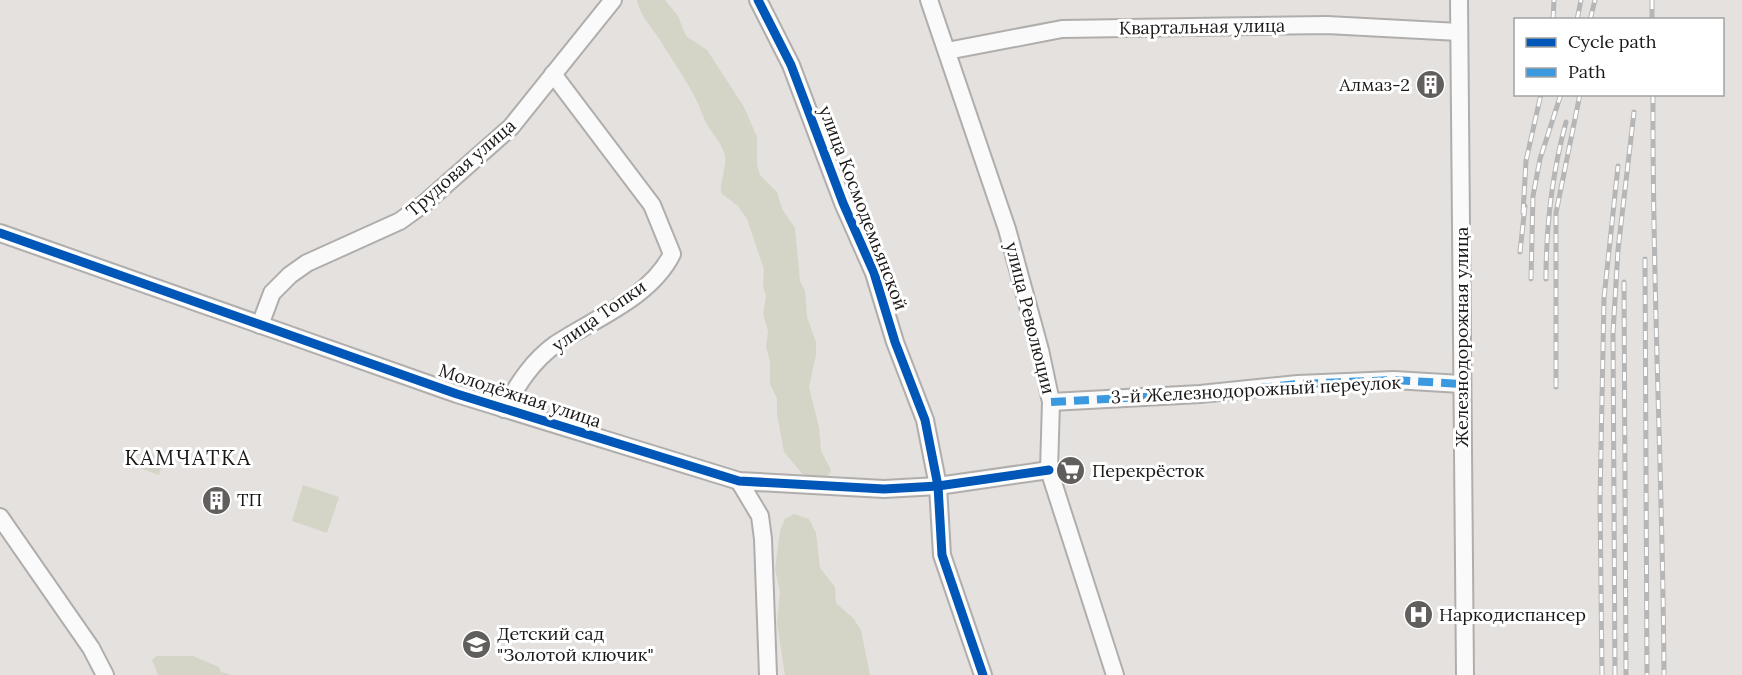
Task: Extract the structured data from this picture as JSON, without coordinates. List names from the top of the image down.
{
  "streets": {
    "street": [
      "Квартальная улица",
      "Трудовая улица",
      "улица Космодемьянской",
      "улица Топки",
      "улица Революции",
      "Железнодорожная улица",
      "3-й Железнодорожный переулок",
      "Молодёжная улица"
    ]
  },
  "crossings": [
    ["Квартальная улица", "улица Революции"],
    ["Квартальная улица", "Железнодорожная улица"],
    ["Трудовая улица", "улица Топки"],
    ["Трудовая улица", "Молодёжная улица"],
    ["улица Космодемьянской", "Молодёжная улица"],
    ["улица Топки", "Молодёжная улица"],
    ["улица Революции", "3-й Железнодорожный переулок"],
    ["улица Революции", "Молодёжная улица"],
    ["Железнодорожная улица", "3-й Железнодорожный переулок"]
  ],
  "districts": ["КАМЧАТКА"],
  "places": {
    "building": ["Алмаз-2", "ТП"],
    "supermarket": ["Перекрёсток"],
    "hospital": ["Наркодиспансер"],
    "school or university": ["Детский сад \"Золотой ключик\""]
  },
  "legend": ["Cycle path", "Path"]
}
